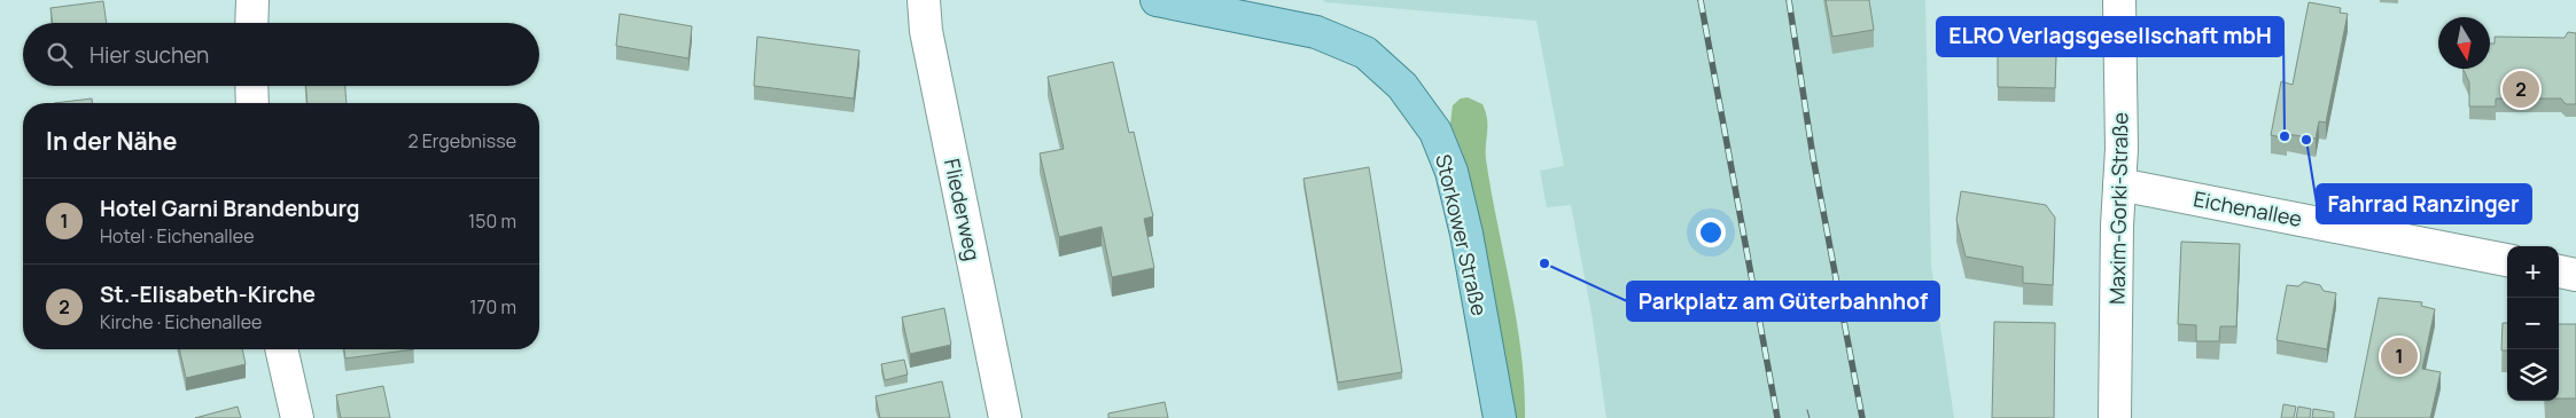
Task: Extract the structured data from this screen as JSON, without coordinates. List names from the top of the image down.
{
  "streets": {
    "main road": ["Storkower Straße"],
    "street": ["Maxim-Gorki-Straße", "Eichenallee", "Fliederweg"]
  },
  "crossings": [
    ["Maxim-Gorki-Straße", "Eichenallee"]
  ],
  "places": ["ELRO Verlagsgesellschaft mbH", "Fahrrad Ranzinger", "Parkplatz am Güterbahnhof"],
  "north": "bottom",
  "page": {
    "search": "Hier suchen",
    "pins": ["2", "1"],
    "heading": ["In der Nähe", "2 Ergebnisse"],
    "list": [
      {
        "mark": "1",
        "name": "Hotel Garni Brandenburg",
        "note": "Hotel · Eichenallee",
        "value": "150 m"
      },
      {
        "mark": "2",
        "name": "St.-Elisabeth-Kirche",
        "note": "Kirche · Eichenallee",
        "value": "170 m"
      }
    ],
    "map_buttons": ["+", "−"]
  }
}
